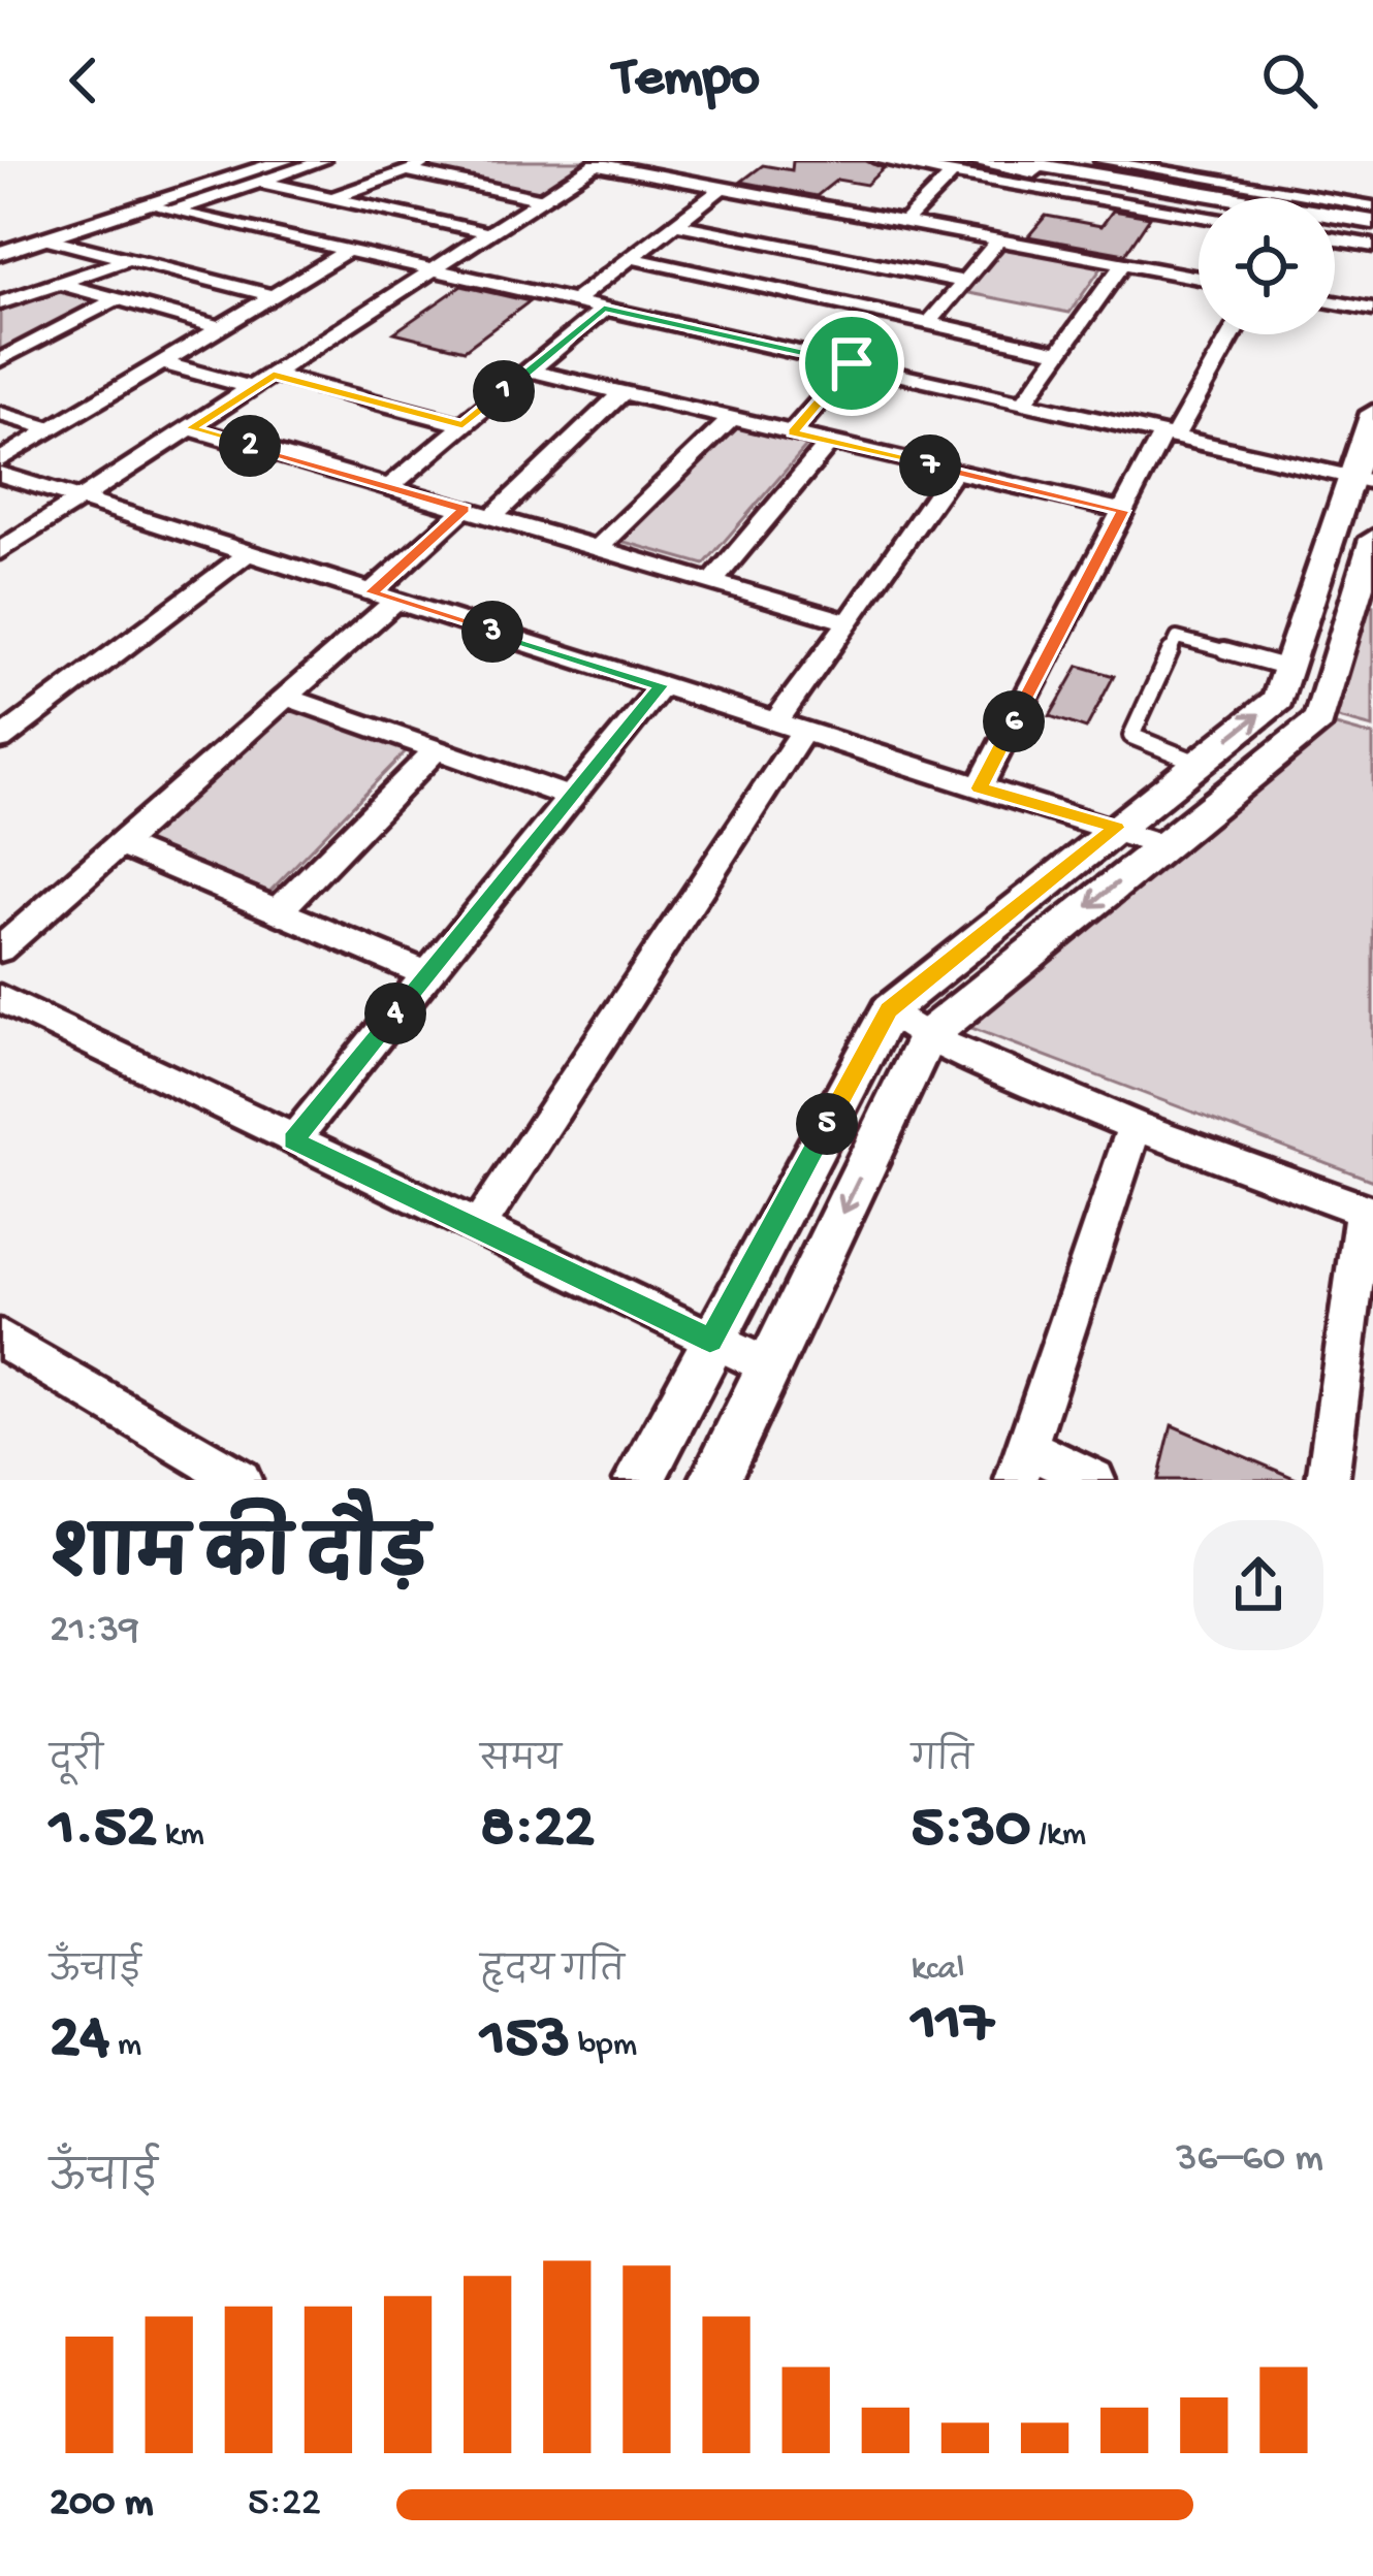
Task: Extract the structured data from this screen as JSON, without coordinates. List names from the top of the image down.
{
  "page": {
    "header": "Tempo",
    "pins": [
      "1",
      "2",
      "7",
      "3",
      "6",
      "4",
      "5"
    ],
    "heading": ["शाम की दौड़", "21:39"],
    "stats": [
      ["दूरी", "1.52 km"],
      ["समय", "8:22"],
      ["गति", "5:30 /km"],
      ["ऊँचाई", "24 m"],
      ["हृदय गति", "153 bpm"],
      ["kcal", "117"]
    ],
    "chart": ["ऊँचाई", "36–60 m"],
    "list": [
      {
        "name": "200 m",
        "note": "5:22"
      }
    ]
  }
}
